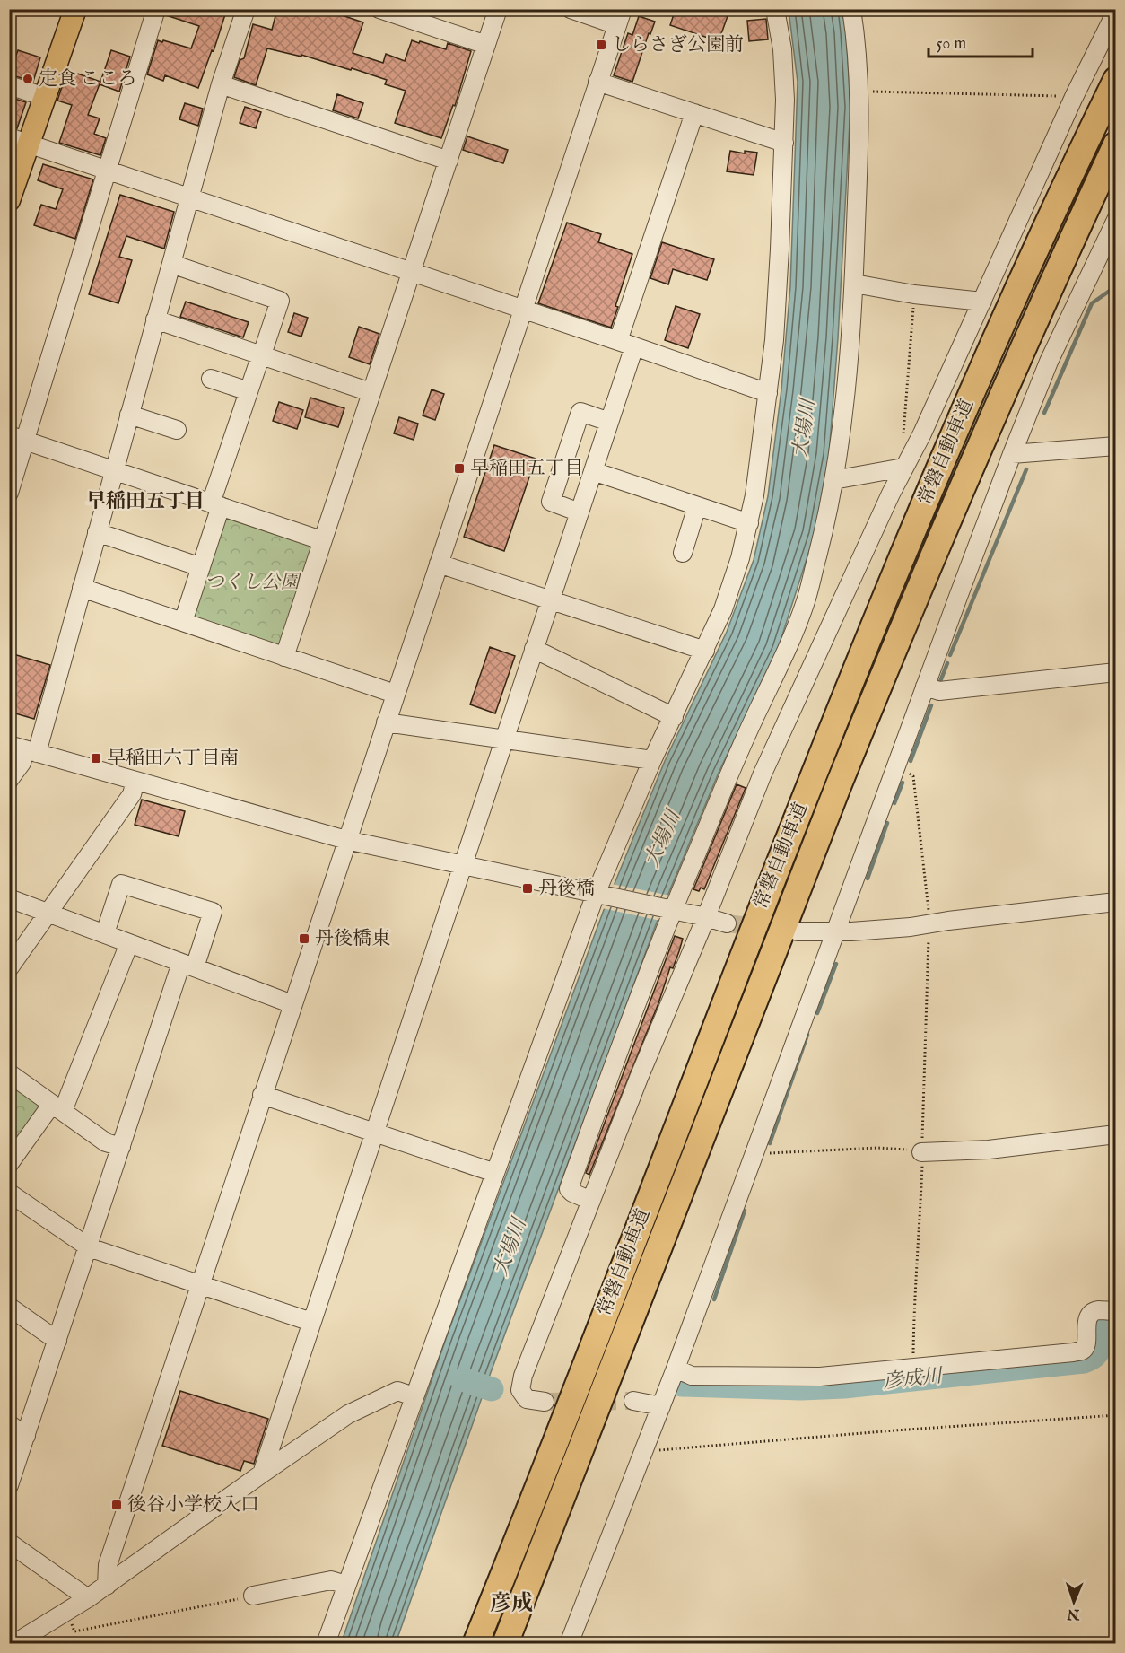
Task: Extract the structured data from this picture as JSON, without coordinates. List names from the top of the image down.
{
  "streets": {
    "highway": ["常磐自動車道"]
  },
  "districts": ["早稲田五丁目", "彦成"],
  "water": ["大場川", "彦成川"],
  "parks": ["つくし公園"],
  "places": {
    "transit": [
      "しらさぎ公園前",
      "早稲田五丁目",
      "早稲田六丁目南",
      "丹後橋",
      "丹後橋東",
      "後谷小学校入口"
    ],
    "other": ["定食 こころ"]
  },
  "scale_bar": "50 m",
  "north": "bottom"
}
